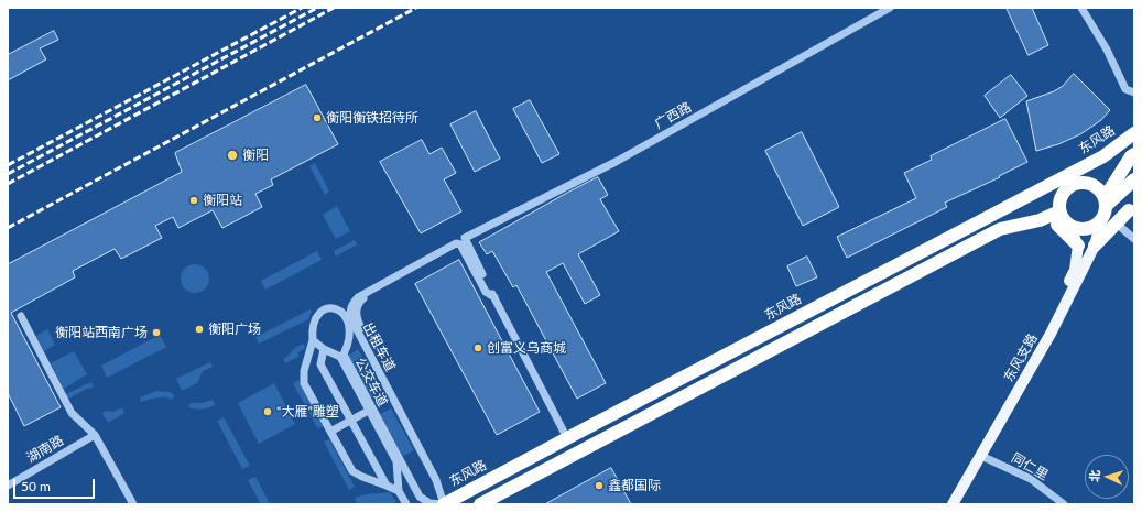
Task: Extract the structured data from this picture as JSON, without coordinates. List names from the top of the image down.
{
  "streets": {
    "highway": ["东风路"],
    "main road": ["东风支路"],
    "street": [
      "广西路",
      "出租车道",
      "公交车道",
      "湖南路",
      "同仁里"
    ]
  },
  "crossings": [
    ["广西路", "出租车道"],
    ["东风路", "出租车道"],
    ["东风路", "公交车道"],
    ["出租车道", "公交车道"],
    ["东风支路", "同仁里"]
  ],
  "places": [
    "衡阳衡铁招待所",
    "衡阳",
    "衡阳站",
    "衡阳广场",
    "衡阳站西南广场",
    "创富义乌商城",
    "“大雁”雕塑",
    "鑫都国际"
  ],
  "scale_bar": "50 m",
  "north": "left"
}
